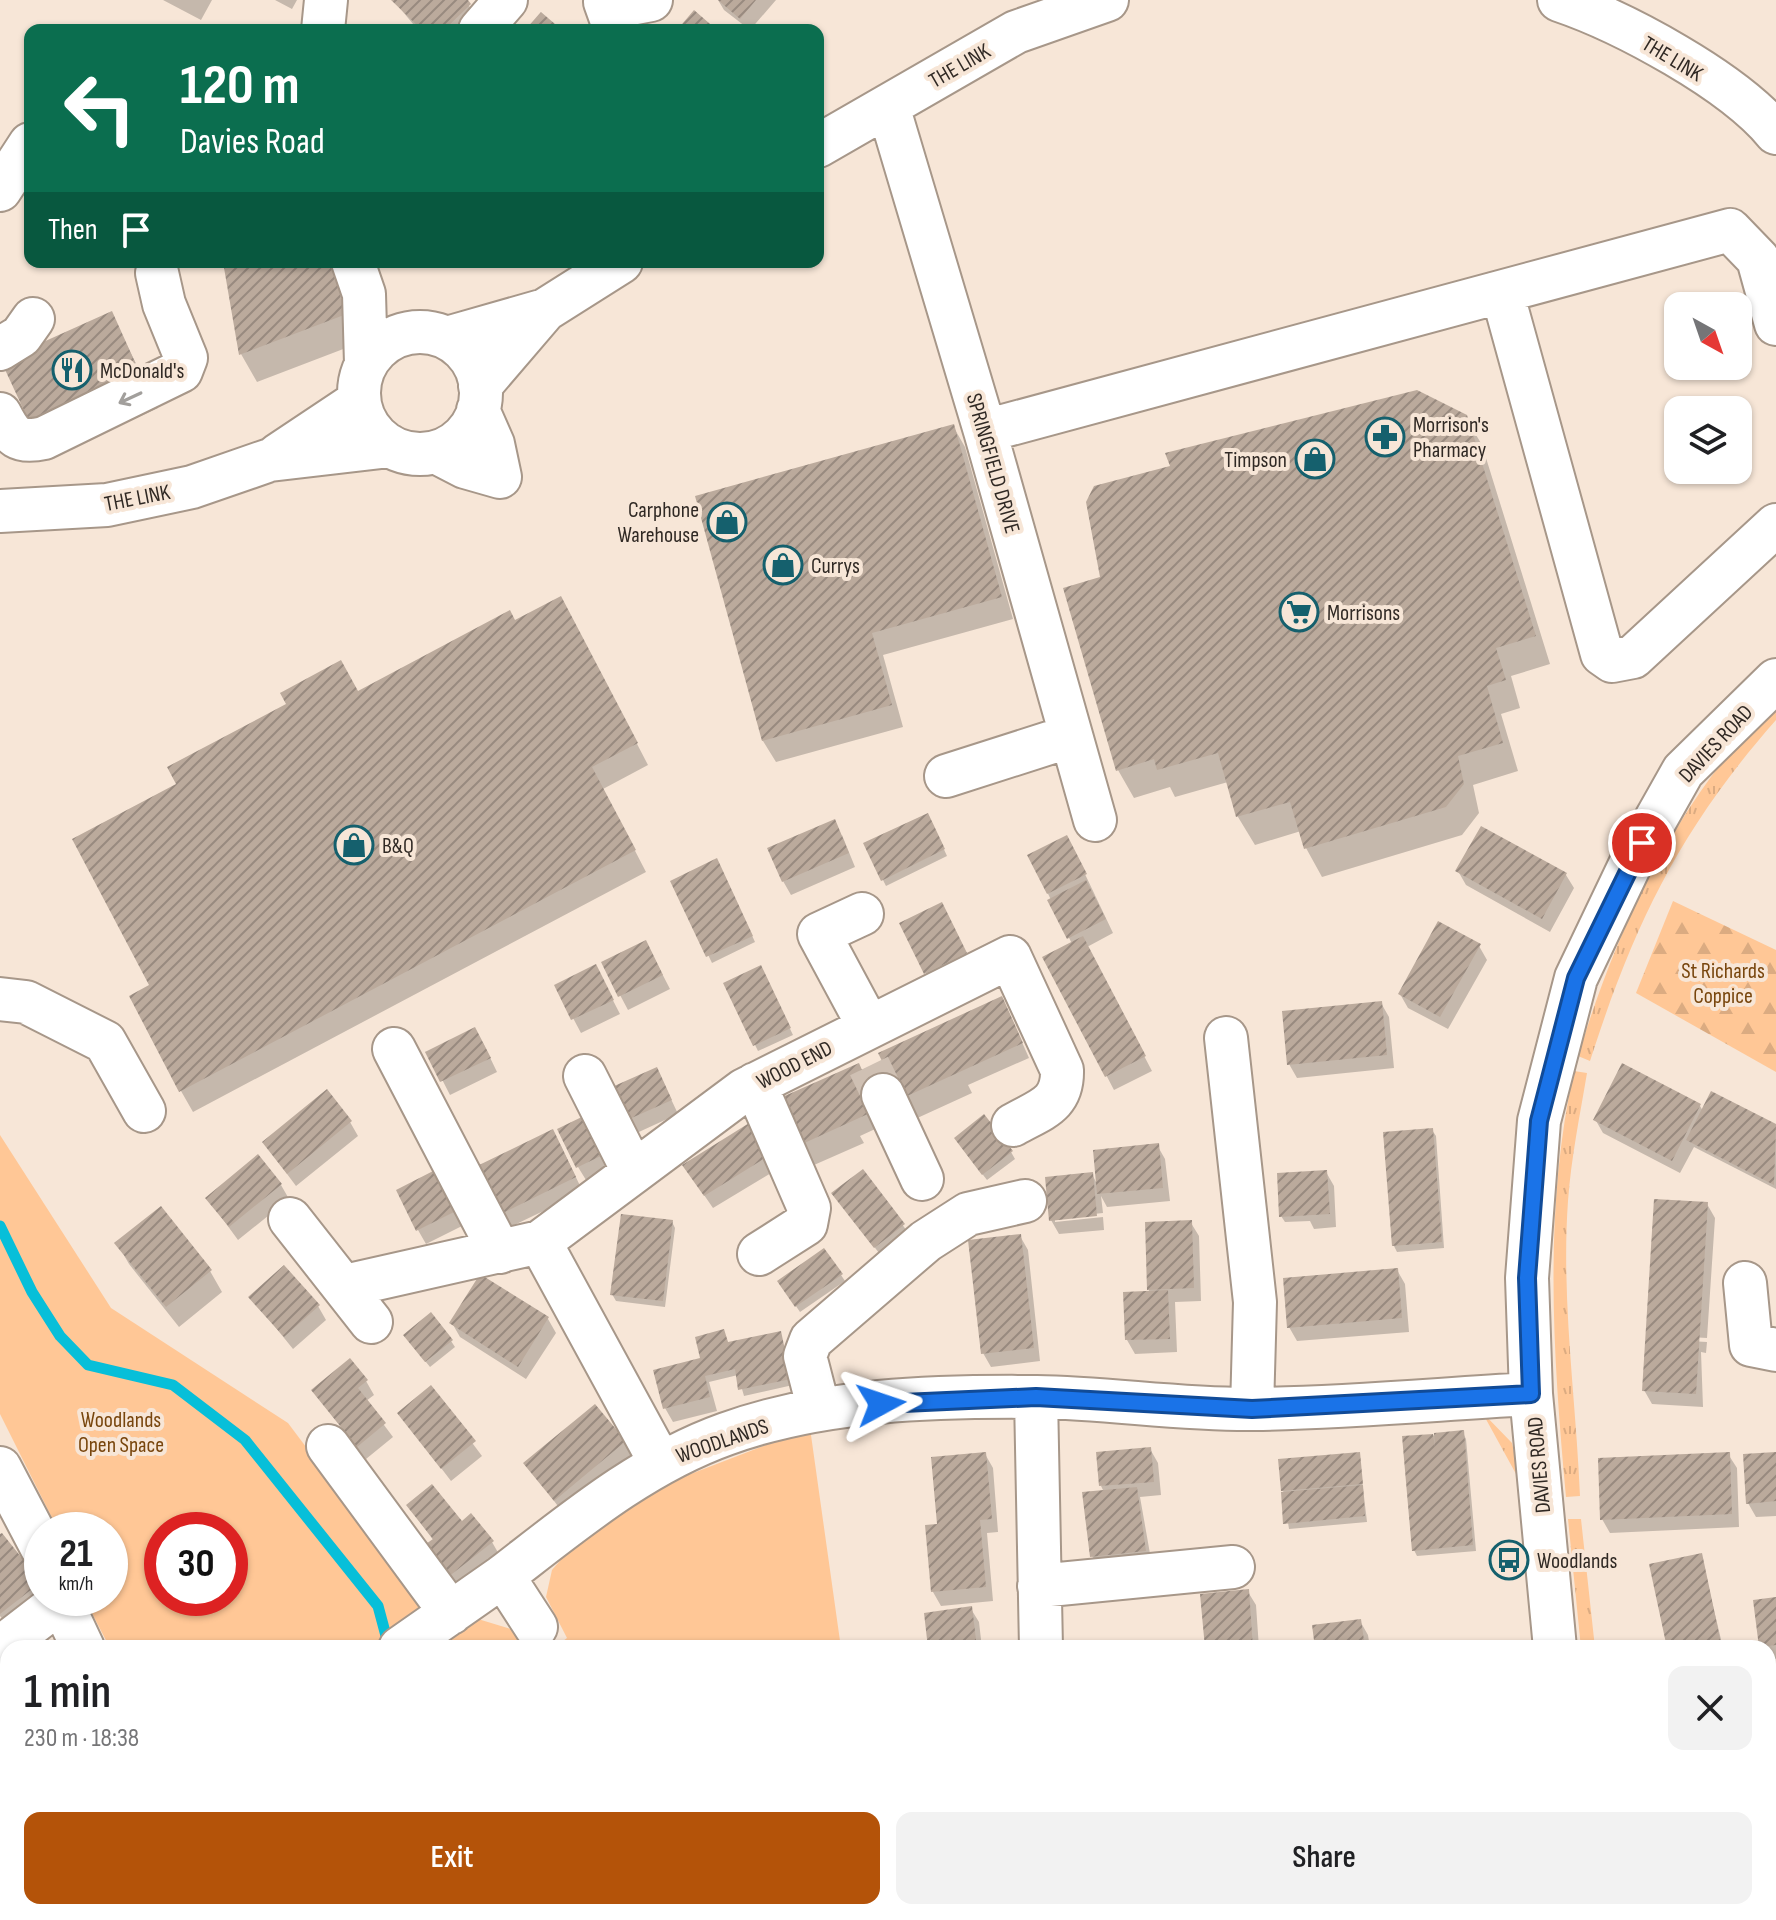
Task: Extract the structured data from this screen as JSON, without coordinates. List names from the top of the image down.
{
  "streets": {
    "street": [
      "THE LINK",
      "SPRINGFIELD DRIVE",
      "DAVIES ROAD",
      "WOOD END",
      "WOODLANDS"
    ]
  },
  "crossings": [
    ["THE LINK", "SPRINGFIELD DRIVE"],
    ["DAVIES ROAD", "WOODLANDS"]
  ],
  "parks": ["St Richards Coppice", "Woodlands Open Space"],
  "places": {
    "restaurant": ["McDonald's"],
    "pharmacy": ["Morrison's Pharmacy"],
    "shop": [
      "Timpson",
      "Carphone Warehouse",
      "Currys",
      "B&Q"
    ],
    "supermarket": ["Morrisons"],
    "bus stop": ["Woodlands"]
  },
  "north": "bottom right",
  "page": {
    "turn": ["120 m", "Davies Road"],
    "then": "Then",
    "speed": "21 km/h",
    "limit": "30",
    "heading": ["1 min", "230 m · 18:38"],
    "buttons": ["Exit", "Share"]
  }
}
